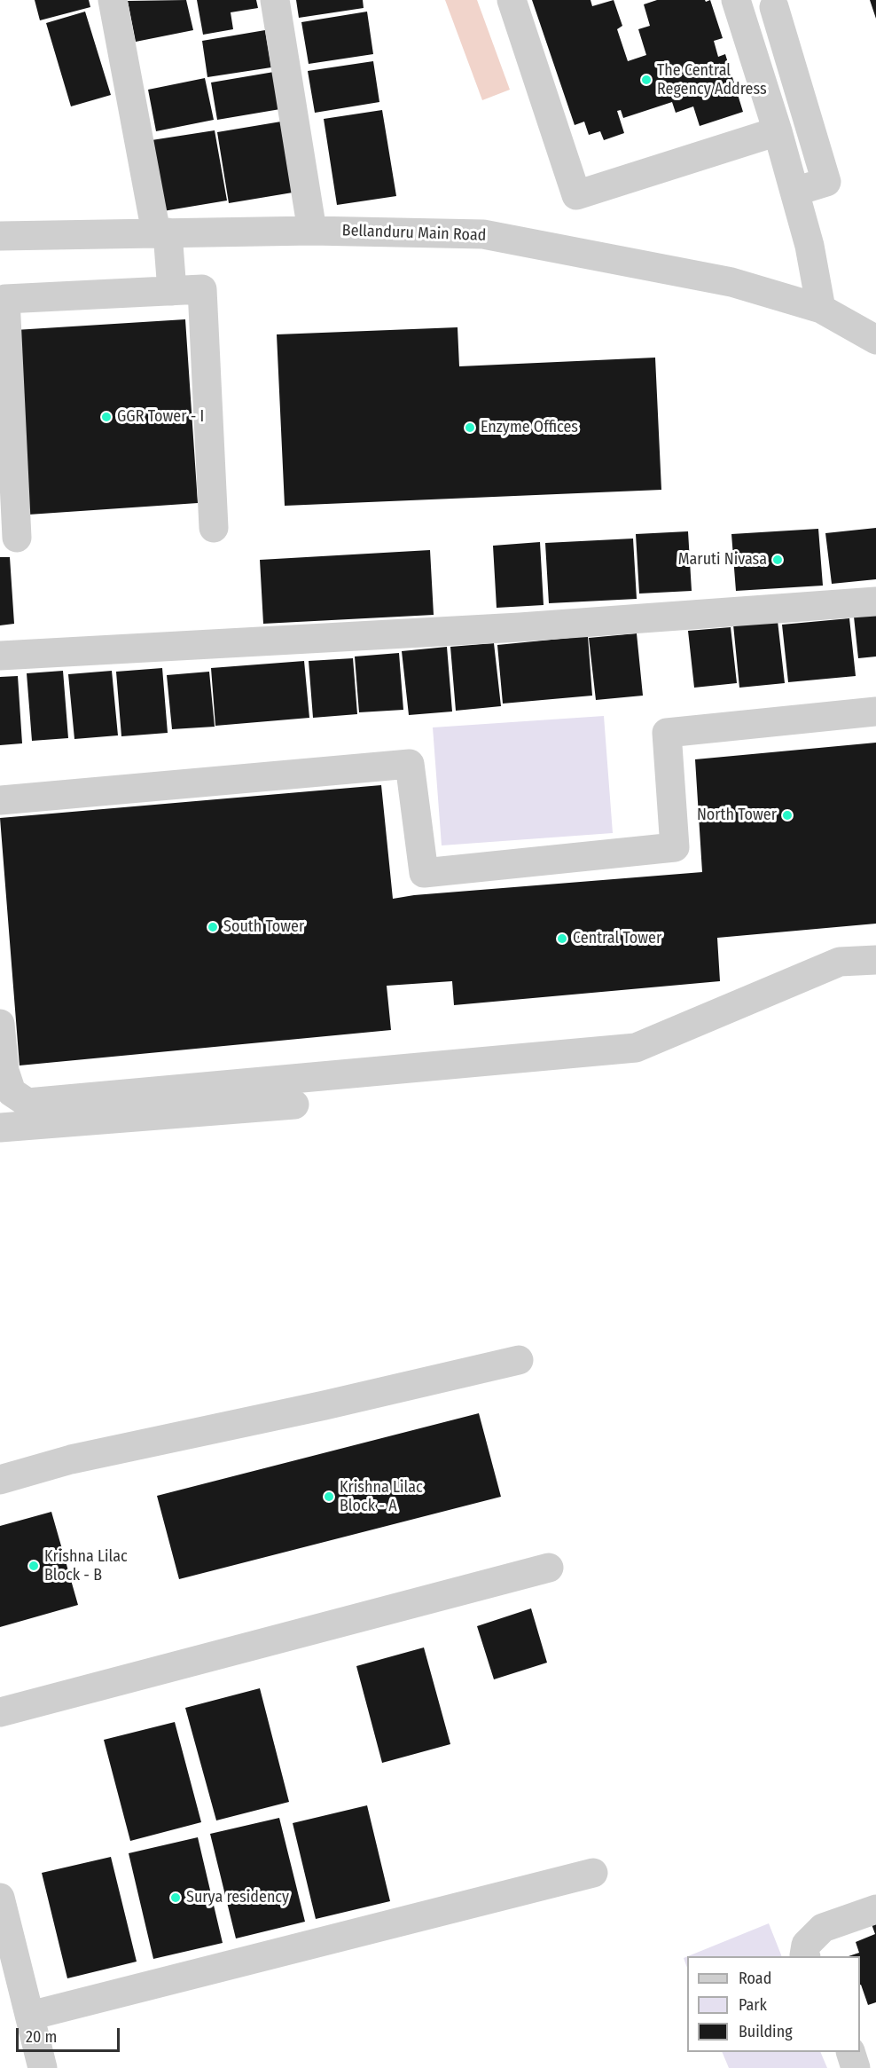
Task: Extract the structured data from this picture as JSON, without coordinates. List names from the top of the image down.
{
  "streets": {
    "street": ["Bellanduru Main Road"]
  },
  "places": [
    "The Central Regency Address",
    "GGR Tower - I",
    "Enzyme Offices",
    "Maruti Nivasa",
    "North Tower",
    "South Tower",
    "Central Tower",
    "Krishna Lilac Block - A",
    "Krishna Lilac Block - B",
    "Surya residency"
  ],
  "legend": ["Road", "Park", "Building"],
  "scale_bar": "20 m"
}
